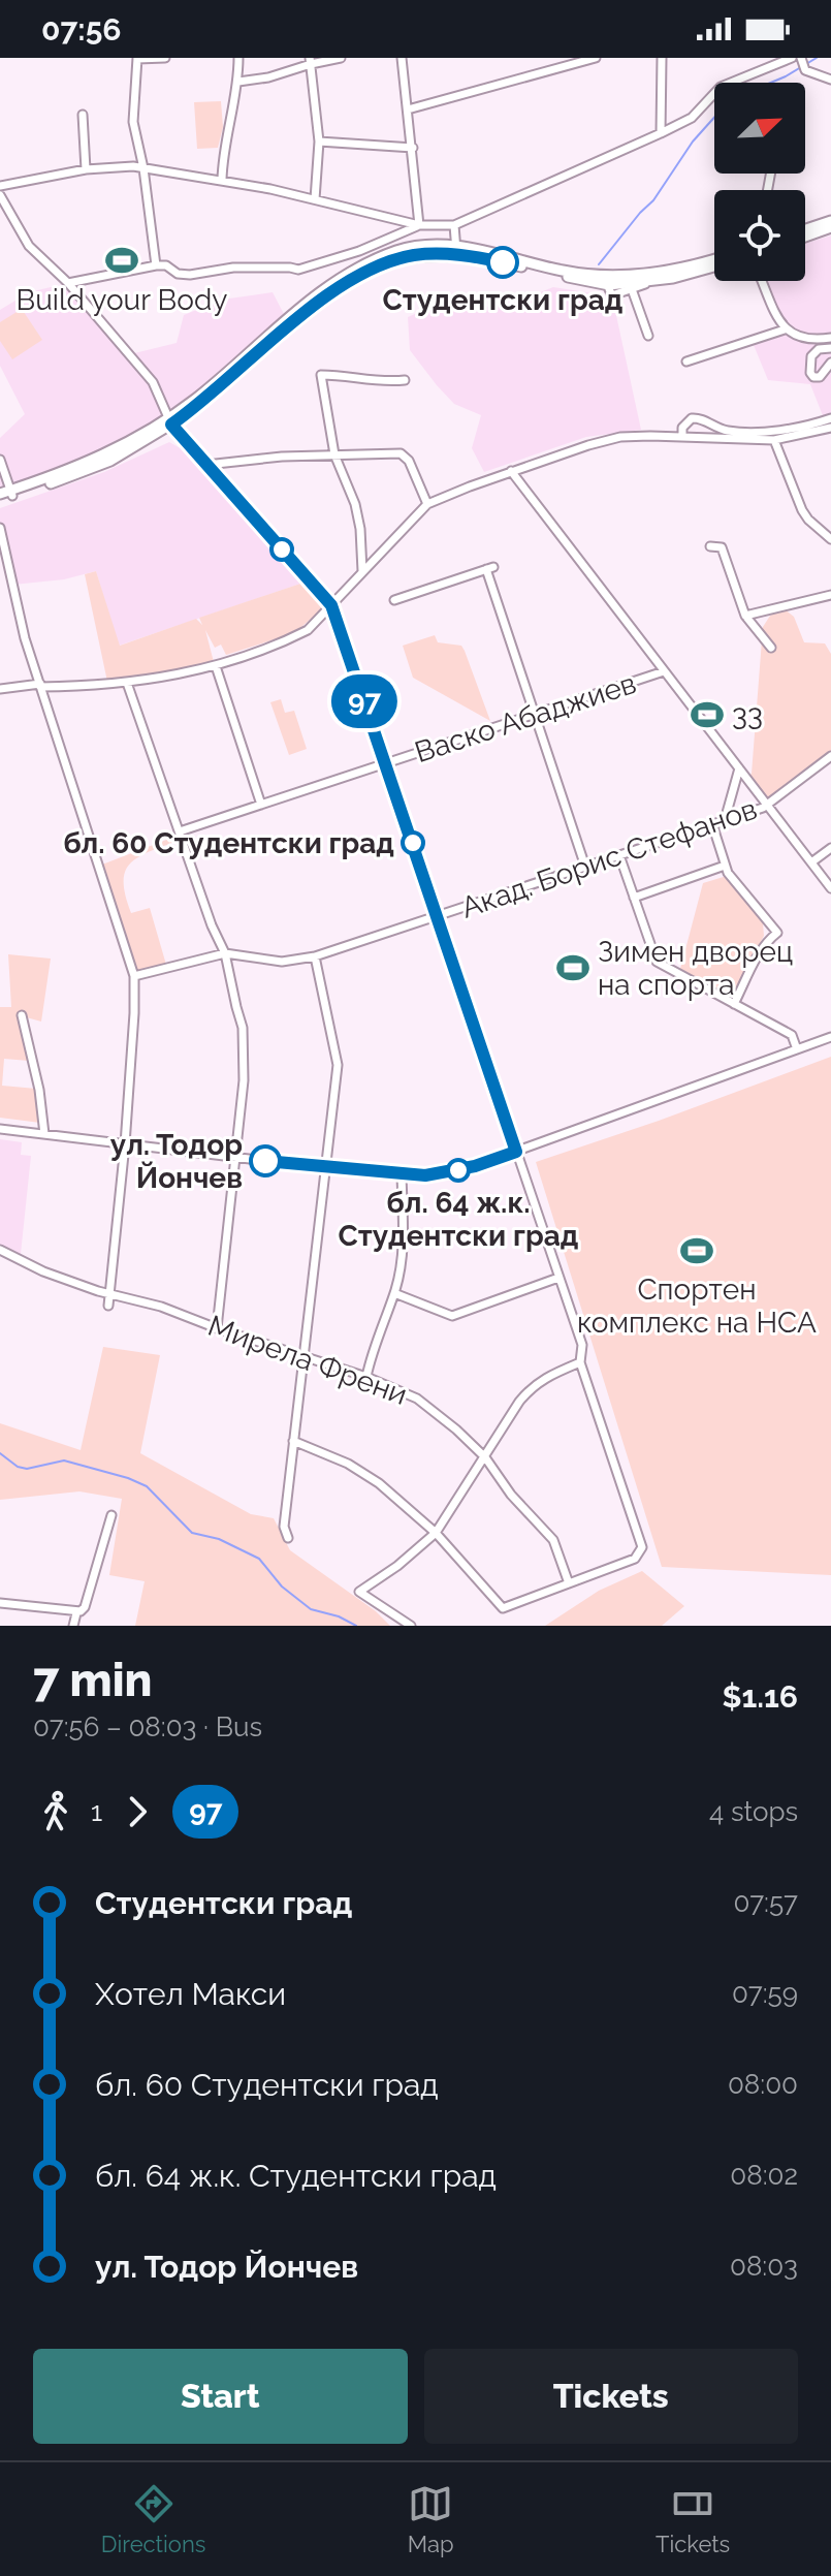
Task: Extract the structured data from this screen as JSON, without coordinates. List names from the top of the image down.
{
  "streets": {
    "street": ["Васко Абаджиев", "Акад. Борис Стефанов", "Мирела Френи"]
  },
  "places": {
    "sports": [
      "Build your Body",
      "33",
      "Зимен дворец на спорта",
      "Спортен комплекс на НСА"
    ],
    "other": [
      "Студентски град",
      "бл. 60 Студентски град",
      "ул. Тодор Йончев",
      "бл. 64 ж.к. Студентски град"
    ]
  },
  "lines": ["bus line 97"],
  "north": "top right",
  "page": {
    "status": "07:56",
    "on_map": "97",
    "heading": ["7 min", "07:56 – 08:03 · Bus", "$1.16"],
    "legs": ["1", "97", "4 stops"],
    "list": [
      {
        "name": "Студентски град",
        "value": "07:57"
      },
      {
        "name": "Хотел Макси",
        "value": "07:59"
      },
      {
        "name": "бл. 60 Студентски град",
        "value": "08:00"
      },
      {
        "name": "бл. 64 ж.к. Студентски град",
        "value": "08:02"
      },
      {
        "name": "ул. Тодор Йончев",
        "value": "08:03"
      }
    ],
    "buttons": ["Start", "Tickets"],
    "tabs": ["Directions", "Map", "Tickets"]
  }
}
